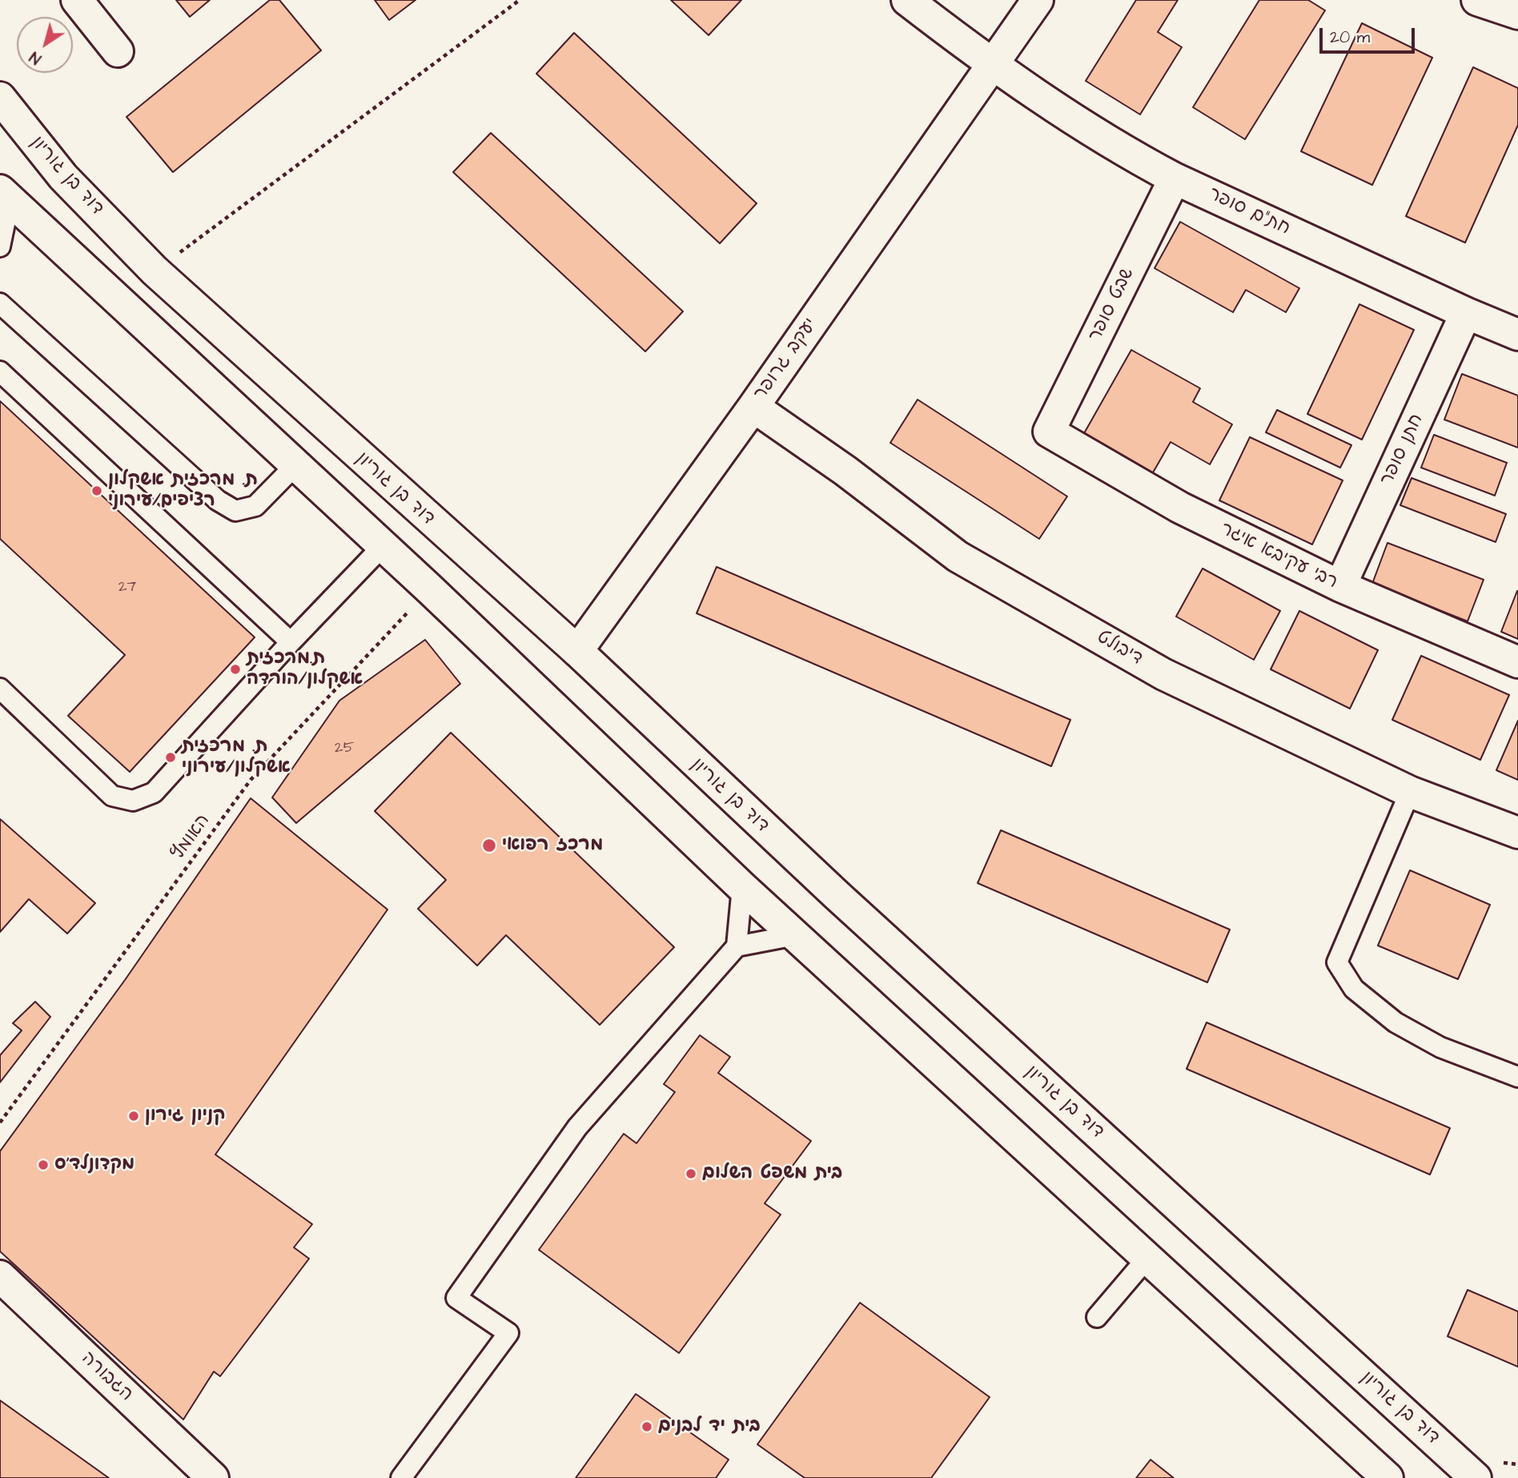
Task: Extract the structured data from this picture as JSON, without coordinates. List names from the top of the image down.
{
  "streets": {
    "street": [
      "דוד בן גוריון",
      "חת\"ם סופר",
      "שבט סופר",
      "יעקב גרופר",
      "חתן סופר",
      "רבי עקיבא איגר",
      "דיבולט",
      "הגבורה"
    ],
    "path": ["האומץ"]
  },
  "crossings": [
    ["דוד בן גוריון", "יעקב גרופר"],
    ["חת\"ם סופר", "שבט סופר"],
    ["חת\"ם סופר", "יעקב גרופר"],
    ["חת\"ם סופר", "חתן סופר"],
    ["שבט סופר", "רבי עקיבא איגר"],
    ["יעקב גרופר", "דיבולט"],
    ["חתן סופר", "רבי עקיבא איגר"]
  ],
  "places": [
    "ת. מרכזית אשקלון רציפים/עירוני",
    "ת.מרכזית אשקלון/הורדה",
    "ת. מרכזית אשקלון/עירוני",
    "מרכז רפואי",
    "קניון גירון",
    "מקדונלד'ס",
    "בית משפט השלום",
    "בית יד לבנים"
  ],
  "house_numbers": ["27", "25"],
  "scale_bar": "20 m",
  "north": "bottom left"
}
